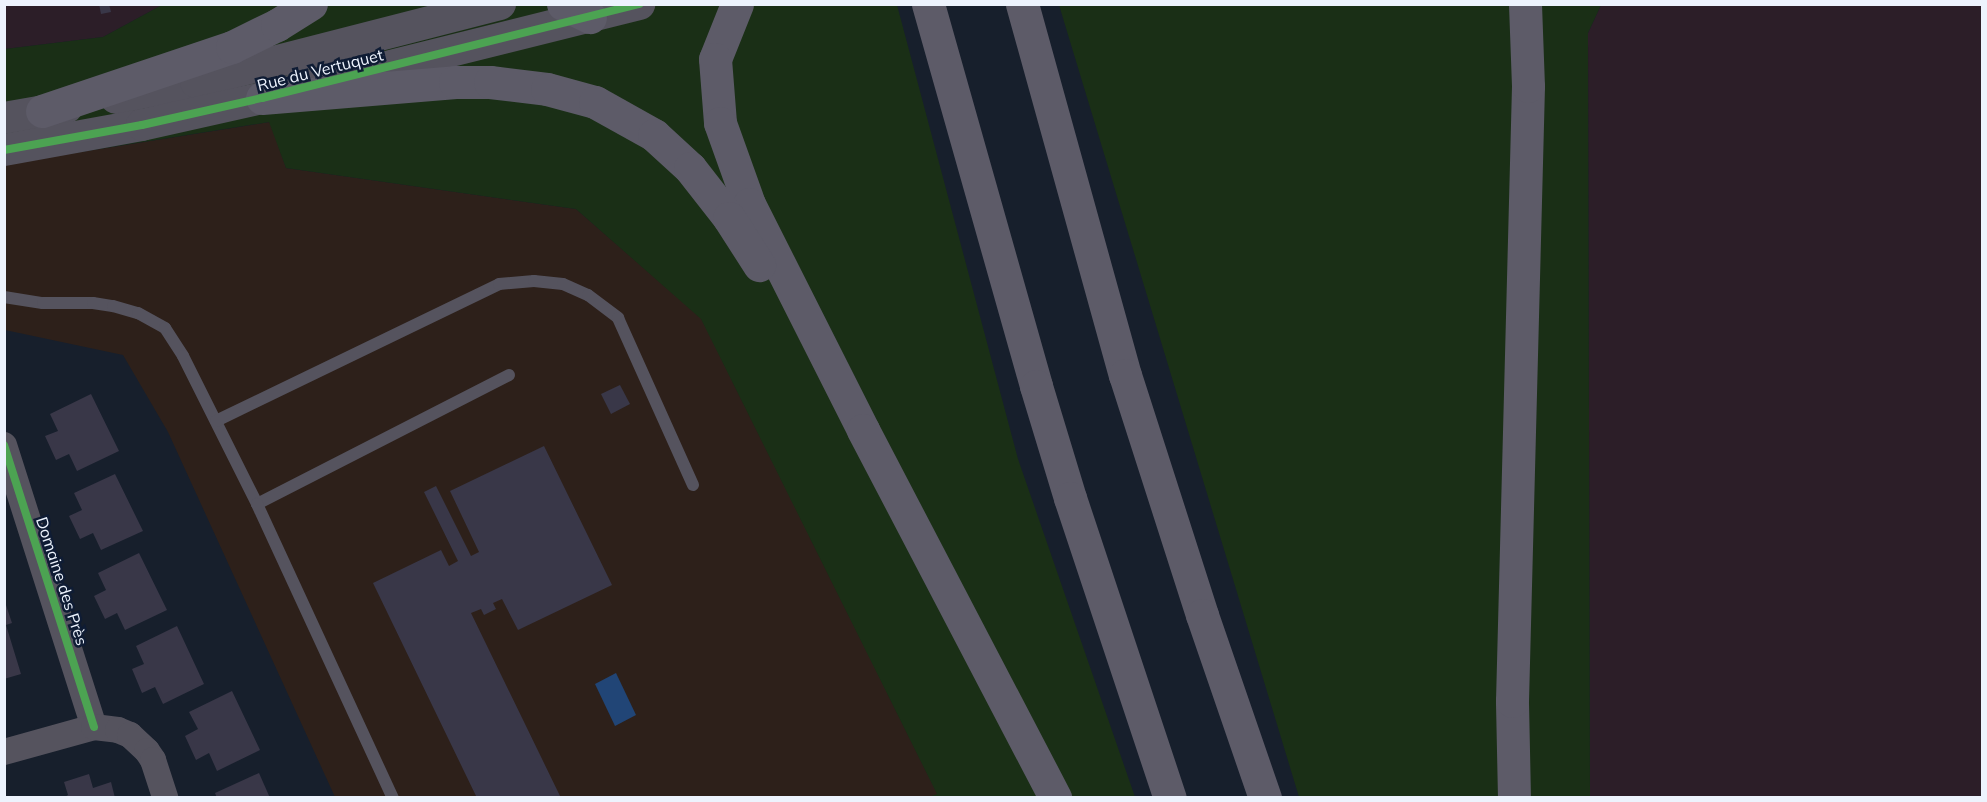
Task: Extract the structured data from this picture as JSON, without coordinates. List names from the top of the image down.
{
  "streets": {
    "street": ["Rue du Vertuquet", "Domaine des Près"]
  }
}
